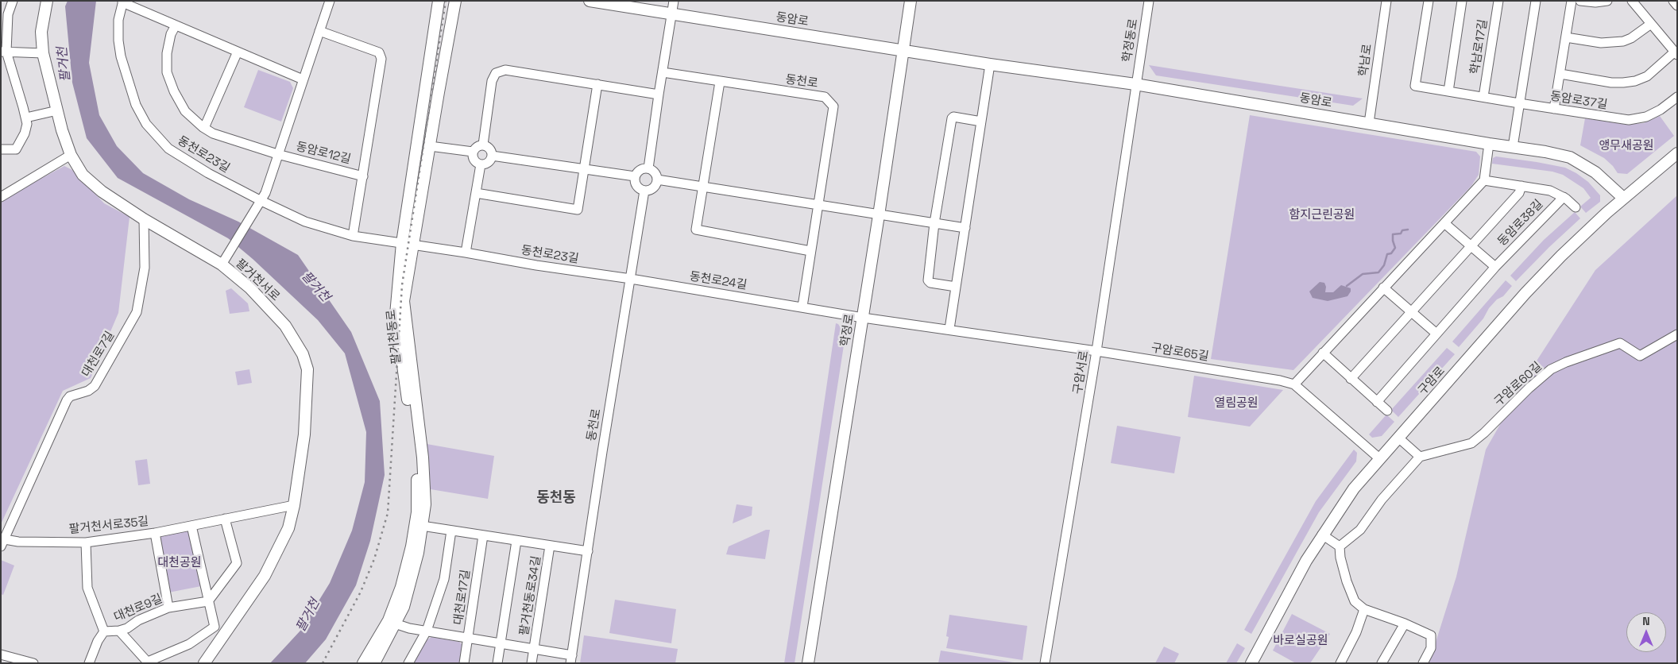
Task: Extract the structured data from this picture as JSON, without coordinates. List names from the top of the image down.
{
  "streets": {
    "main road": [
      "동암로",
      "팔거천서로",
      "학정로",
      "팔거천동로",
      "구암로"
    ],
    "street": [
      "학정동로",
      "학남로17길",
      "학남로",
      "동천로",
      "동암로37길",
      "동암로12길",
      "동천로23길",
      "동암로38길",
      "동천로24길",
      "구암로65길",
      "대천로7길",
      "구암서로",
      "구암로60길",
      "팔거천서로35길",
      "팔거천동로34길",
      "대천로17길",
      "대천로9길"
    ]
  },
  "crossings": [
    ["동암로", "학정동로"],
    ["동암로", "학남로"],
    ["동암로", "학정로"],
    ["동암로", "구암서로"],
    ["동암로", "구암로"],
    ["학정동로", "구암서로"],
    ["학남로17길", "동암로37길"],
    ["동천로", "동천로23길"],
    ["동천로", "동천로24길"],
    ["동천로", "팔거천동로34길"],
    ["동암로12길", "동천로23길"],
    ["동암로12길", "팔거천서로"],
    ["동천로23길", "동천로24길"],
    ["동천로23길", "팔거천동로"],
    ["팔거천서로", "대천로7길"],
    ["팔거천서로", "팔거천서로35길"],
    ["동천로24길", "학정로"],
    ["동천로24길", "구암로65길"],
    ["학정로", "구암로65길"],
    ["팔거천동로", "팔거천동로34길"],
    ["구암로65길", "구암서로"],
    ["구암로65길", "구암로"],
    ["대천로7길", "팔거천서로35길"],
    ["팔거천서로35길", "대천로9길"],
    ["팔거천동로34길", "대천로17길"]
  ],
  "districts": ["동천동"],
  "water": ["팔거천"],
  "parks": [
    "앵무새공원",
    "함지근린공원",
    "열림공원",
    "대천공원",
    "바로실공원"
  ],
  "north": "top"
}
